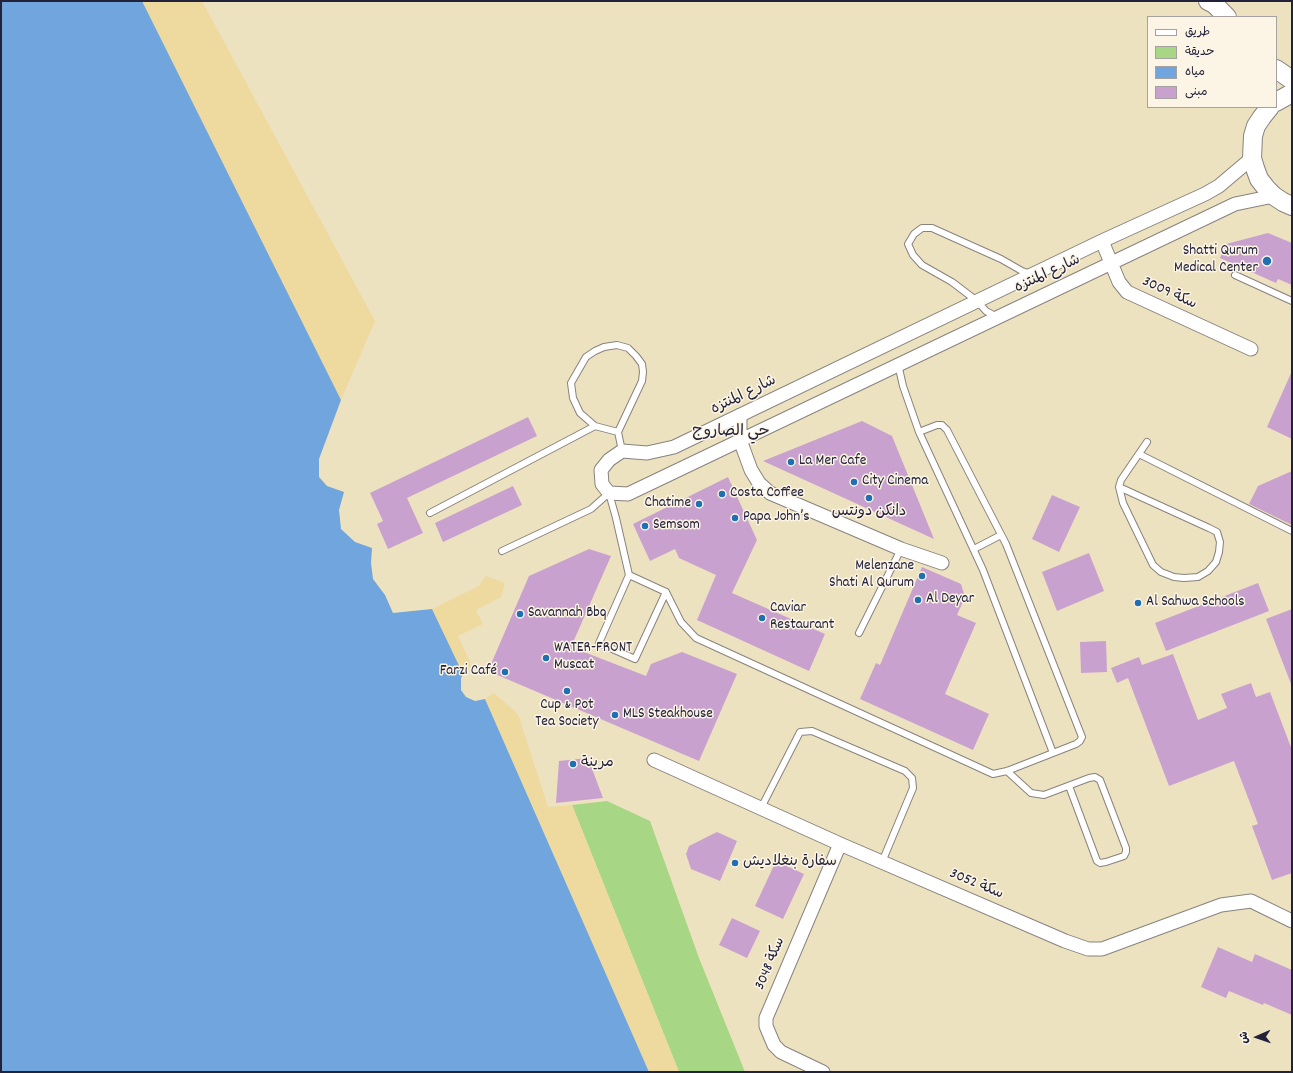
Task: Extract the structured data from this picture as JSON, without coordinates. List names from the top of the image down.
{
  "streets": {
    "street": [
      "شارع المنتزه",
      "سكة 3009",
      "سكة 3052",
      "سكة 3048"
    ]
  },
  "crossings": [
    ["شارع المنتزه", "سكة 3009"],
    ["سكة 3052", "سكة 3048"]
  ],
  "districts": ["حي الصاروج"],
  "places": [
    "Shatti Qurum Medical Center",
    "La Mer Cafe",
    "City Cinema",
    "Costa Coffee",
    "دانكن دونتس",
    "Chatime",
    "Papa John’s",
    "Semsom",
    "Melenzane Shati Al Qurum",
    "Al Deyar",
    "Al Sahwa Schools",
    "Savannah Bbq",
    "Caviar Restaurant",
    "WATER-FRONT Muscat",
    "Farzi Café",
    "Cup & Pot Tea Society",
    "MLS Steakhouse",
    "مرينة",
    "سفارة بنغلاديش"
  ],
  "legend": [
    "طريق",
    "حديقة",
    "مياه",
    "مبنى"
  ],
  "north": "left"
}
